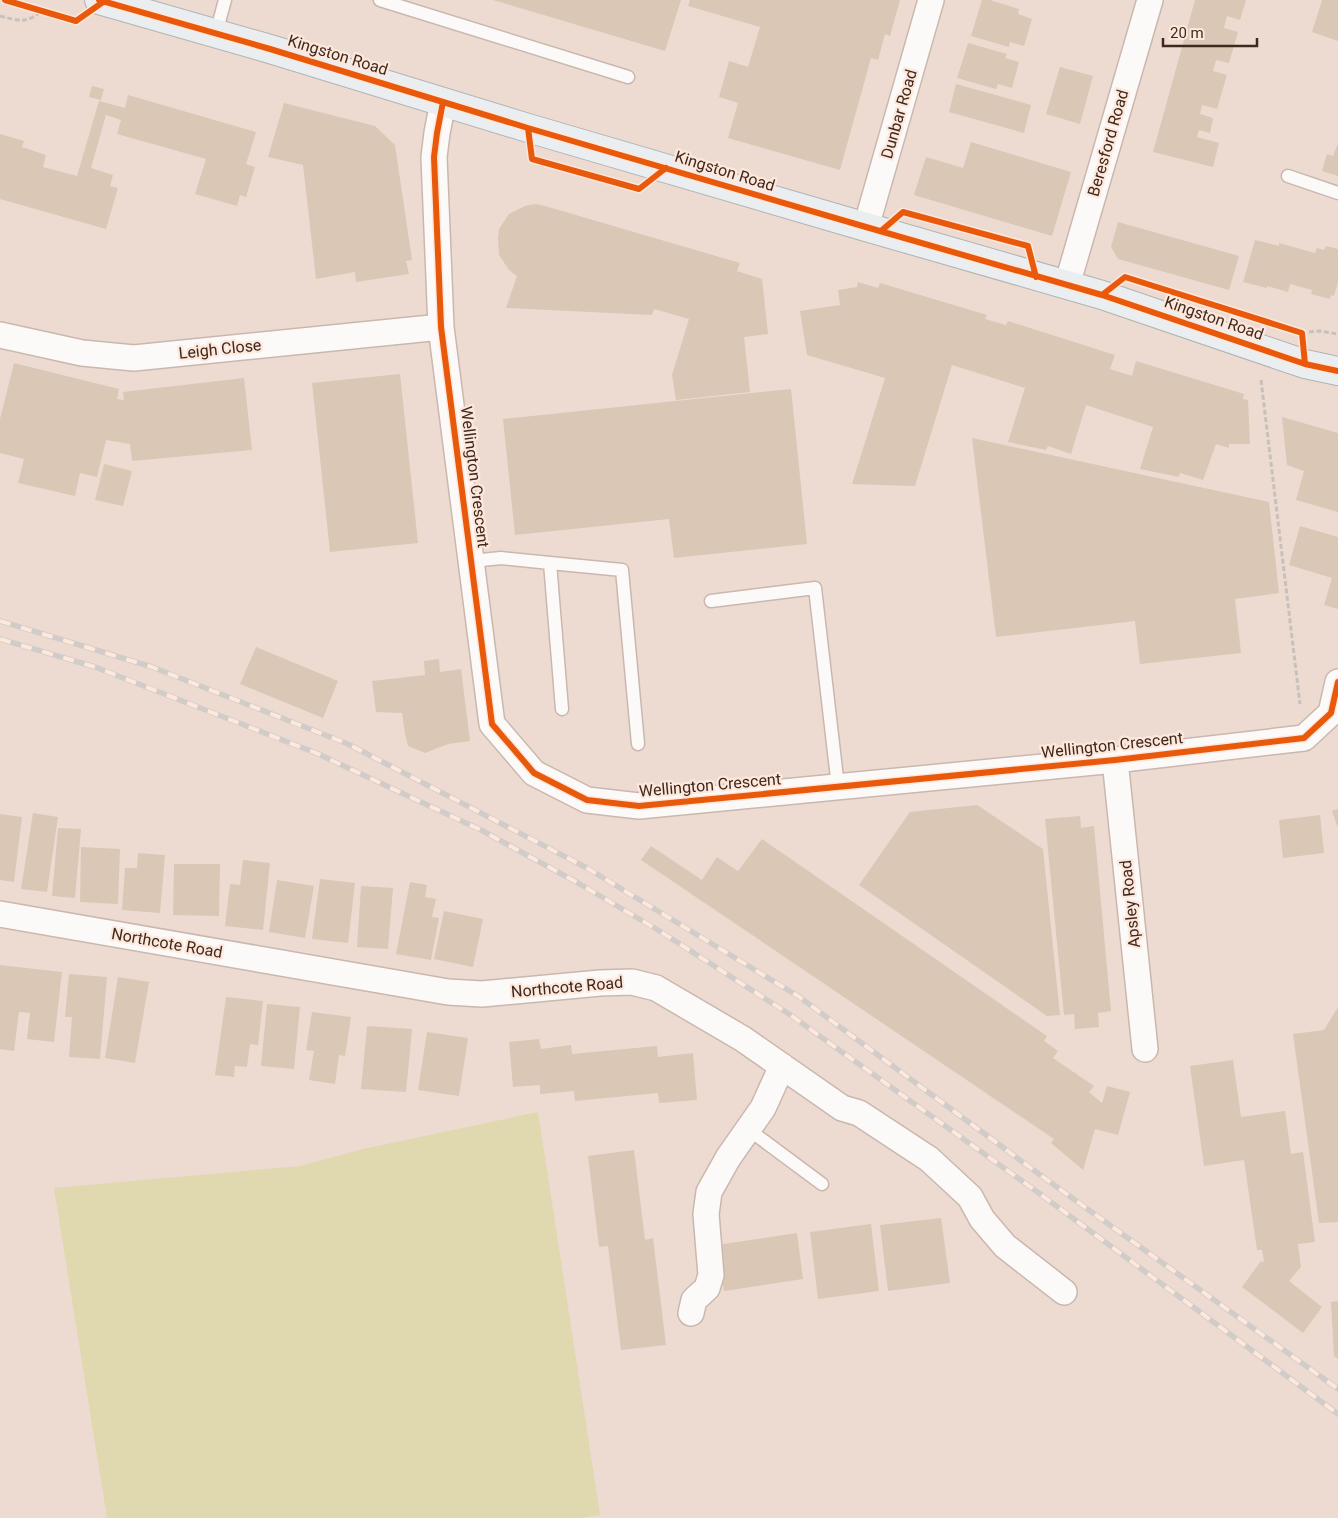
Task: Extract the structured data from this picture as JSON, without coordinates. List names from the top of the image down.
{
  "streets": {
    "main road": ["Kingston Road"],
    "street": [
      "Dunbar Road",
      "Beresford Road",
      "Leigh Close",
      "Wellington Crescent",
      "Apsley Road",
      "Northcote Road"
    ]
  },
  "crossings": [
    ["Kingston Road", "Dunbar Road"],
    ["Kingston Road", "Beresford Road"],
    ["Kingston Road", "Wellington Crescent"],
    ["Leigh Close", "Wellington Crescent"],
    ["Wellington Crescent", "Apsley Road"]
  ],
  "scale_bar": "20 m"
}
